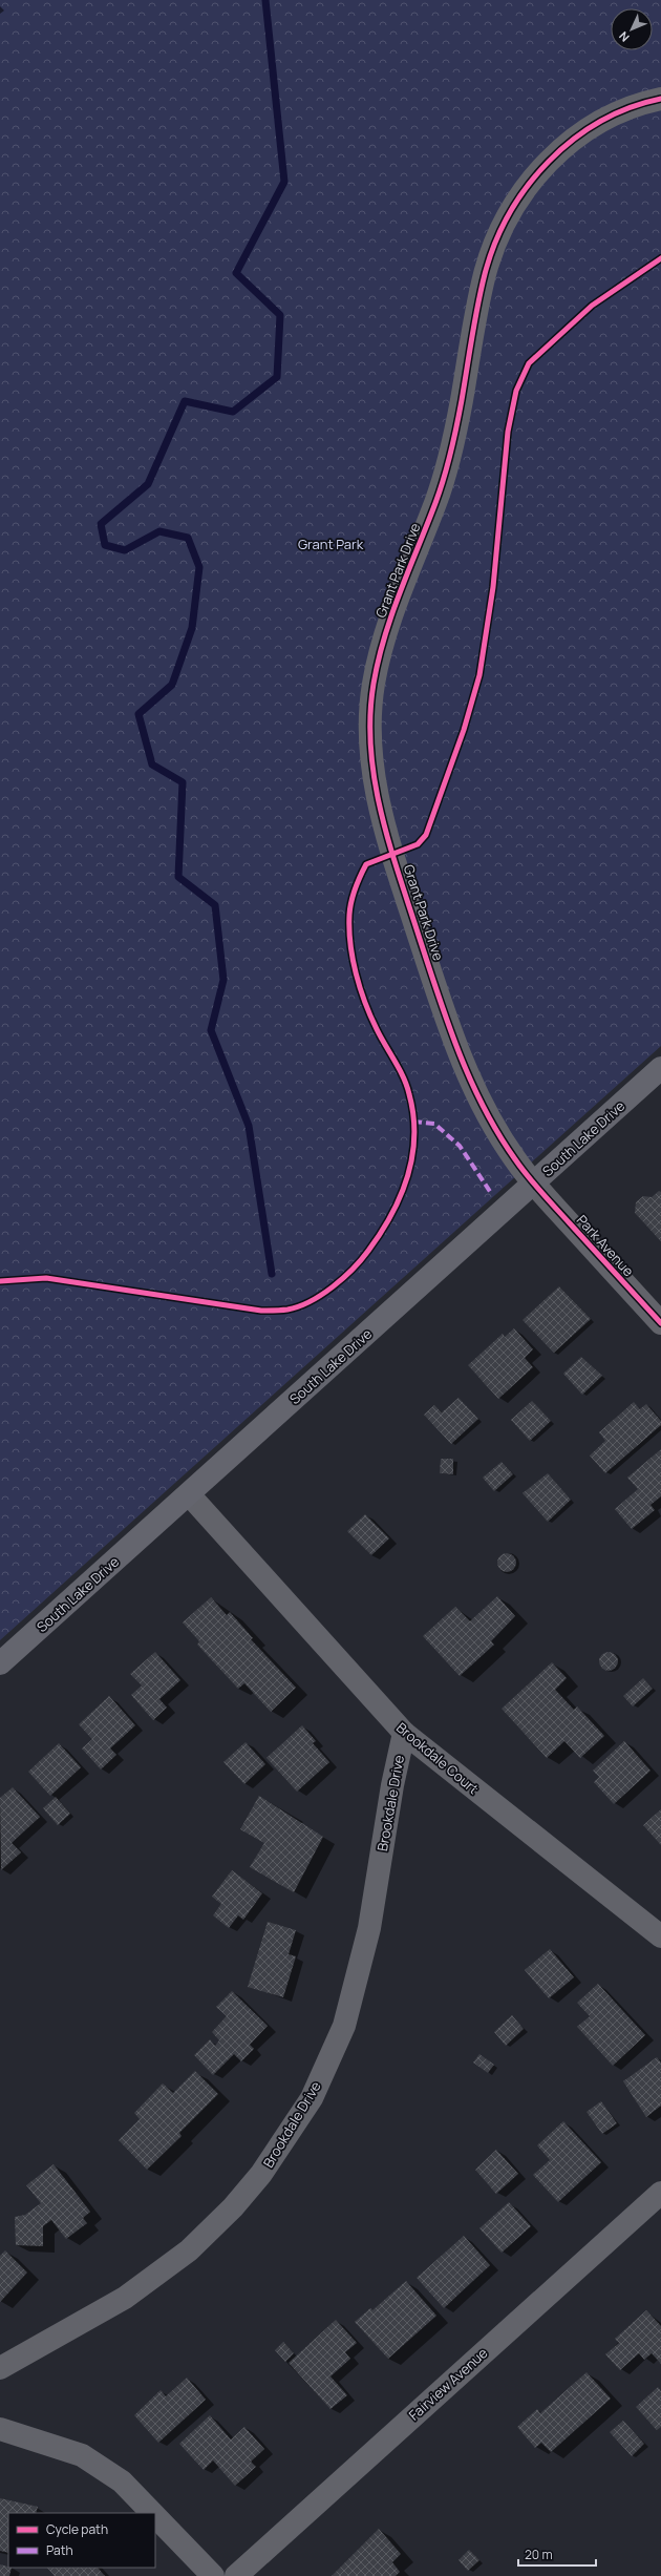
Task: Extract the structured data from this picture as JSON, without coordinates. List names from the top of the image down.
{
  "streets": {
    "street": [
      "Grant Park Drive",
      "South Lake Drive",
      "Park Avenue",
      "Brookdale Court",
      "Brookdale Drive",
      "Fairview Avenue"
    ]
  },
  "crossings": [
    ["Grant Park Drive", "South Lake Drive"],
    ["Grant Park Drive", "Park Avenue"],
    ["South Lake Drive", "Park Avenue"],
    ["South Lake Drive", "Brookdale Court"],
    ["Brookdale Court", "Brookdale Drive"]
  ],
  "parks": ["Grant Park"],
  "legend": ["Cycle path", "Path"],
  "scale_bar": "20 m",
  "north": "bottom left"
}
